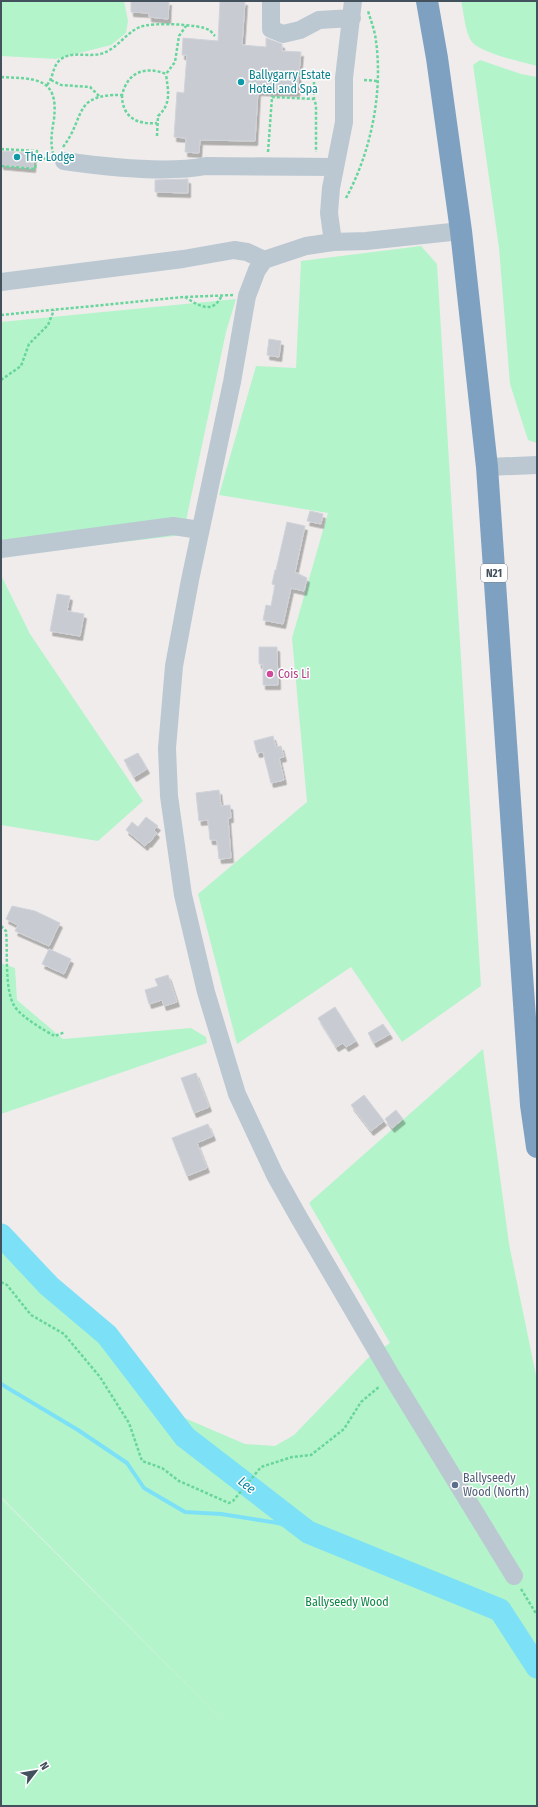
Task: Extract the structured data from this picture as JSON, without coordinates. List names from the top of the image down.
{
  "streets": {
    "highway": ["N21"]
  },
  "water": ["Lee"],
  "parks": ["Ballyseedy Wood"],
  "places": [
    "Ballygarry Estate Hotel and Spa",
    "The Lodge",
    "Cois Li",
    "Ballyseedy Wood (North)"
  ],
  "north": "top right"
}
